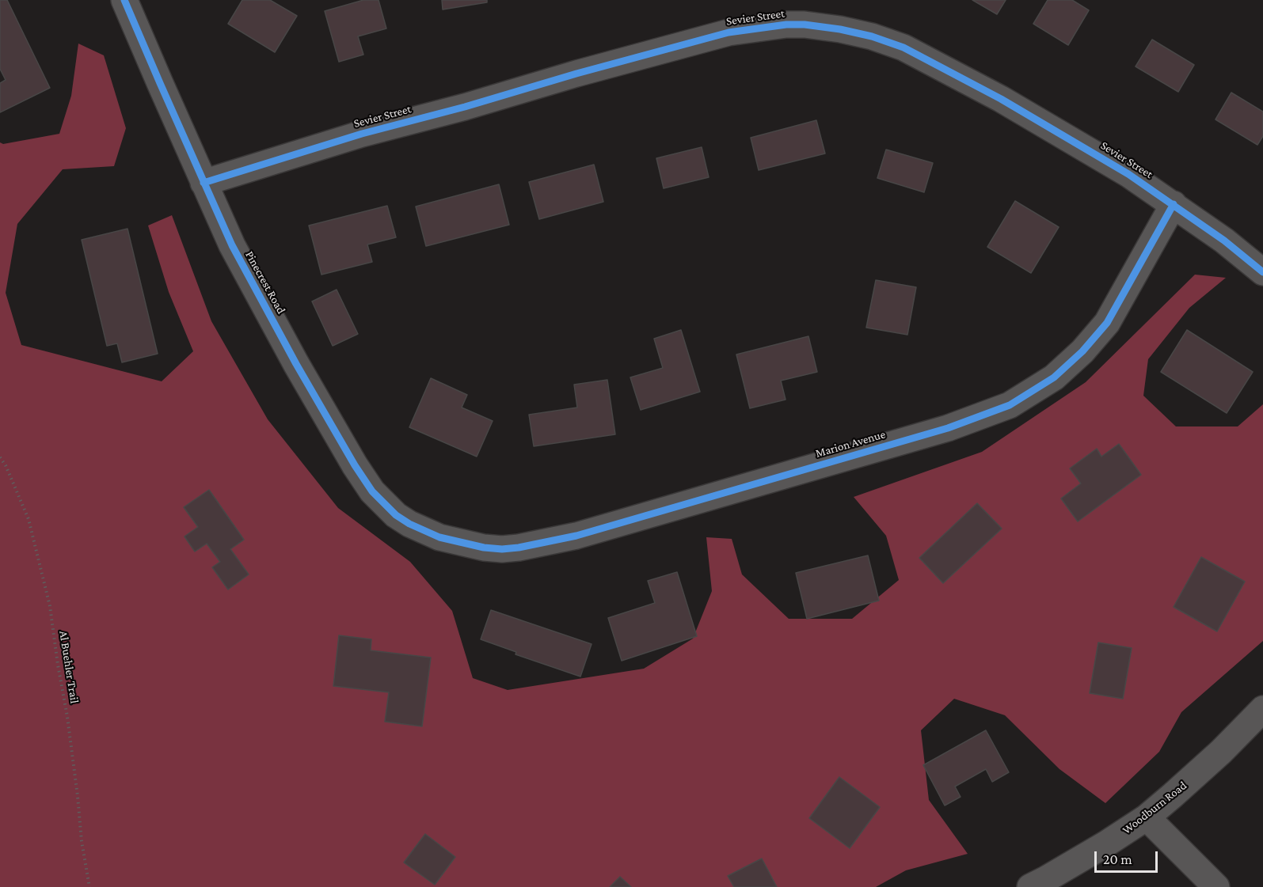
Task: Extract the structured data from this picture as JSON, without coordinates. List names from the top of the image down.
{
  "streets": {
    "street": [
      "Sevier Street",
      "Pinecrest Road",
      "Marion Avenue",
      "Woodburn Road"
    ],
    "path": ["Al Buehler Trail"]
  },
  "crossings": [
    ["Sevier Street", "Pinecrest Road"],
    ["Sevier Street", "Marion Avenue"],
    ["Pinecrest Road", "Marion Avenue"]
  ],
  "scale_bar": "20 m"
}
